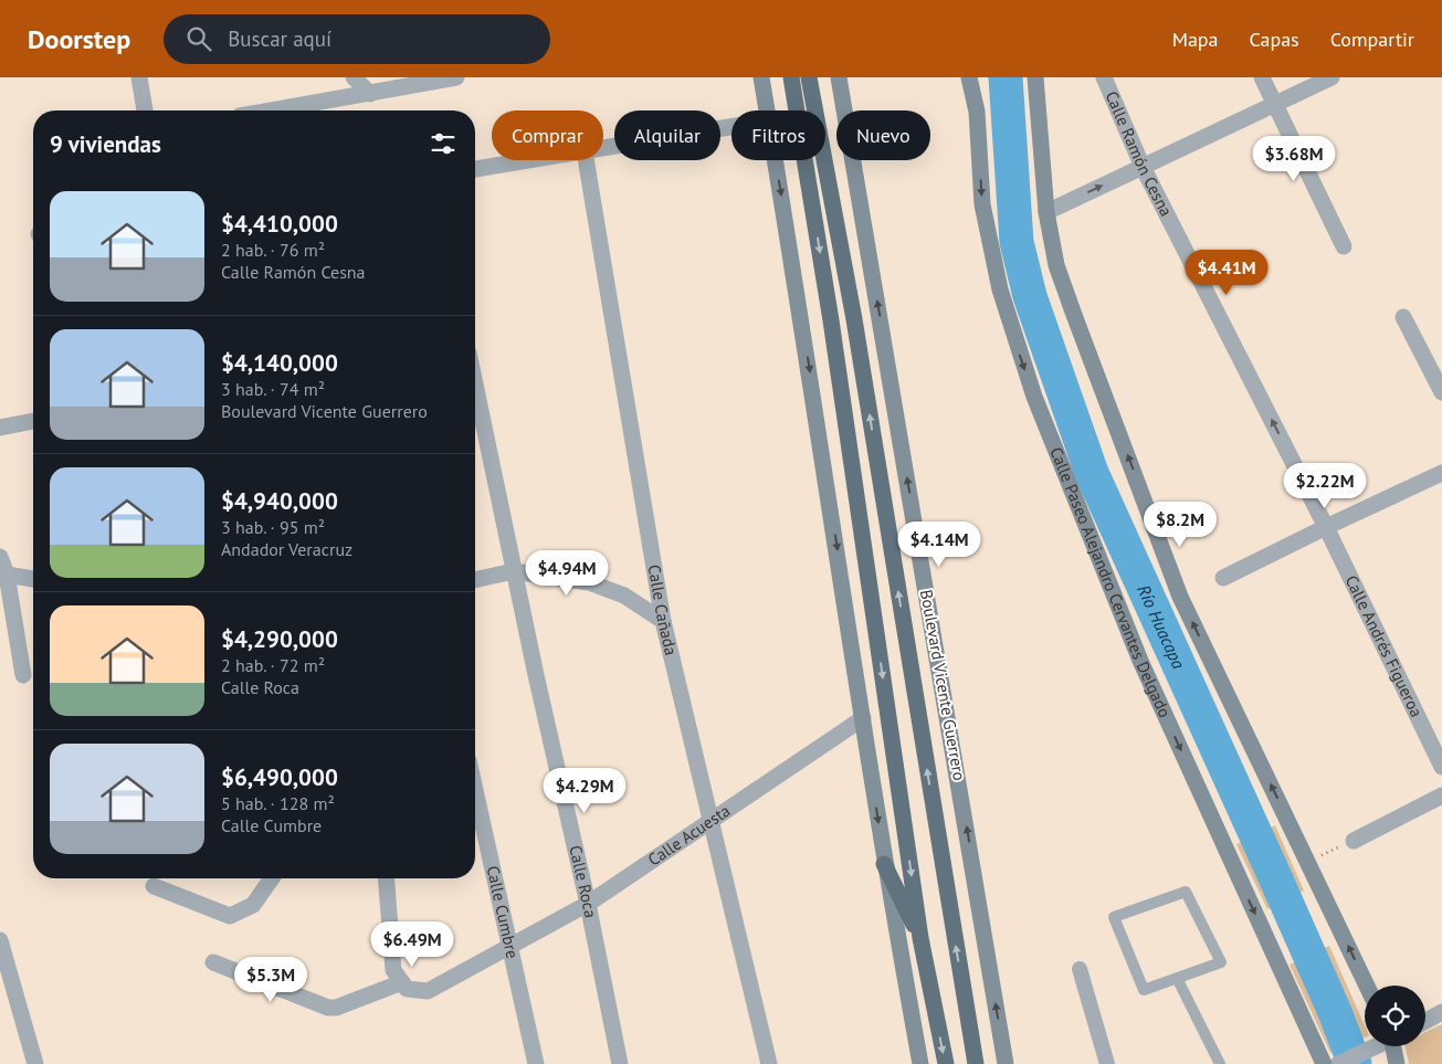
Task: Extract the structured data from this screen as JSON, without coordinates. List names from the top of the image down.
{
  "streets": {
    "highway": ["Boulevard Vicente Guerrero"],
    "main road": ["Calle Paseo Alejandro Cervantes Delgado"],
    "street": [
      "Calle Ramón Cesna",
      "Calle Cañada",
      "Calle Andrés Figueroa",
      "Calle Acuesta",
      "Calle Roca",
      "Calle Cumbre"
    ]
  },
  "crossings": [
    ["Calle Ramón Cesna", "Calle Andrés Figueroa"],
    ["Calle Cañada", "Calle Acuesta"],
    ["Calle Acuesta", "Calle Roca"],
    ["Calle Acuesta", "Calle Cumbre"]
  ],
  "water": ["Río Huacapa"],
  "page": {
    "header": "Doorstep",
    "search": "Buscar aquí",
    "nav": ["Mapa", "Capas", "Compartir"],
    "chip": [
      "Comprar",
      "Alquilar",
      "Filtros",
      "Nuevo"
    ],
    "heading": "9 viviendas",
    "price": [
      "$3.68M",
      "$4.41M",
      "$2.22M",
      "$8.2M",
      "$4.14M",
      "$4.94M",
      "$4.29M",
      "$6.49M",
      "$5.3M"
    ],
    "list": [
      {
        "name": "$4,410,000",
        "note": "2 hab. · 76 m² · Calle Ramón Cesna"
      },
      {
        "name": "$4,140,000",
        "note": "3 hab. · 74 m² · Boulevard Vicente Guerrero"
      },
      {
        "name": "$4,940,000",
        "note": "3 hab. · 95 m² · Andador Veracruz"
      },
      {
        "name": "$4,290,000",
        "note": "2 hab. · 72 m² · Calle Roca"
      },
      {
        "name": "$6,490,000",
        "note": "5 hab. · 128 m² · Calle Cumbre"
      }
    ]
  }
}
